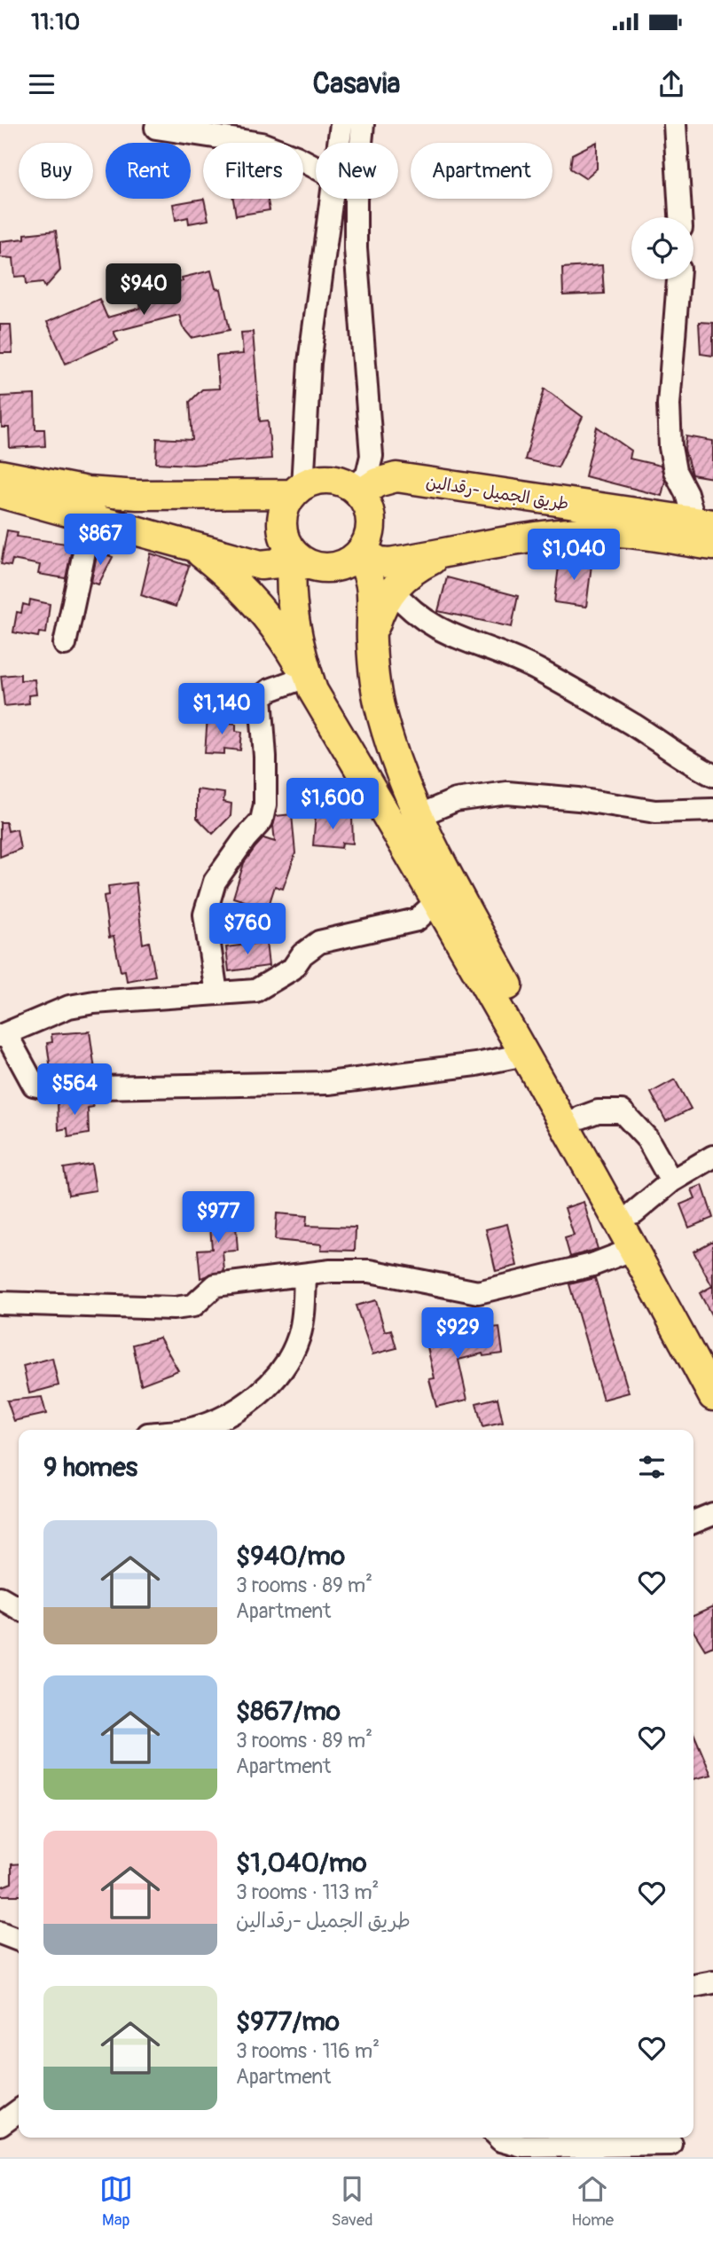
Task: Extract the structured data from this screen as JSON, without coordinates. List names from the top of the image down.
{
  "streets": {
    "main road": ["طريق الجميل -رقدالين"]
  },
  "page": {
    "status": "11:10",
    "header": "Casavia",
    "chip": [
      "Buy",
      "Rent",
      "Filters",
      "New",
      "Apartment"
    ],
    "price": [
      "$940",
      "$867",
      "$1,040",
      "$1,140",
      "$1,600",
      "$760",
      "$564",
      "$977",
      "$929"
    ],
    "heading": "9 homes",
    "list": [
      {
        "name": "$940/mo",
        "note": "3 rooms · 89 m² · Apartment"
      },
      {
        "name": "$867/mo",
        "note": "3 rooms · 89 m² · Apartment"
      },
      {
        "name": "$1,040/mo",
        "note": "3 rooms · 113 m² · طريق الجميل -رقدالين"
      },
      {
        "name": "$977/mo",
        "note": "3 rooms · 116 m² · Apartment"
      }
    ],
    "tabs": ["Map", "Saved", "Home"]
  }
}
